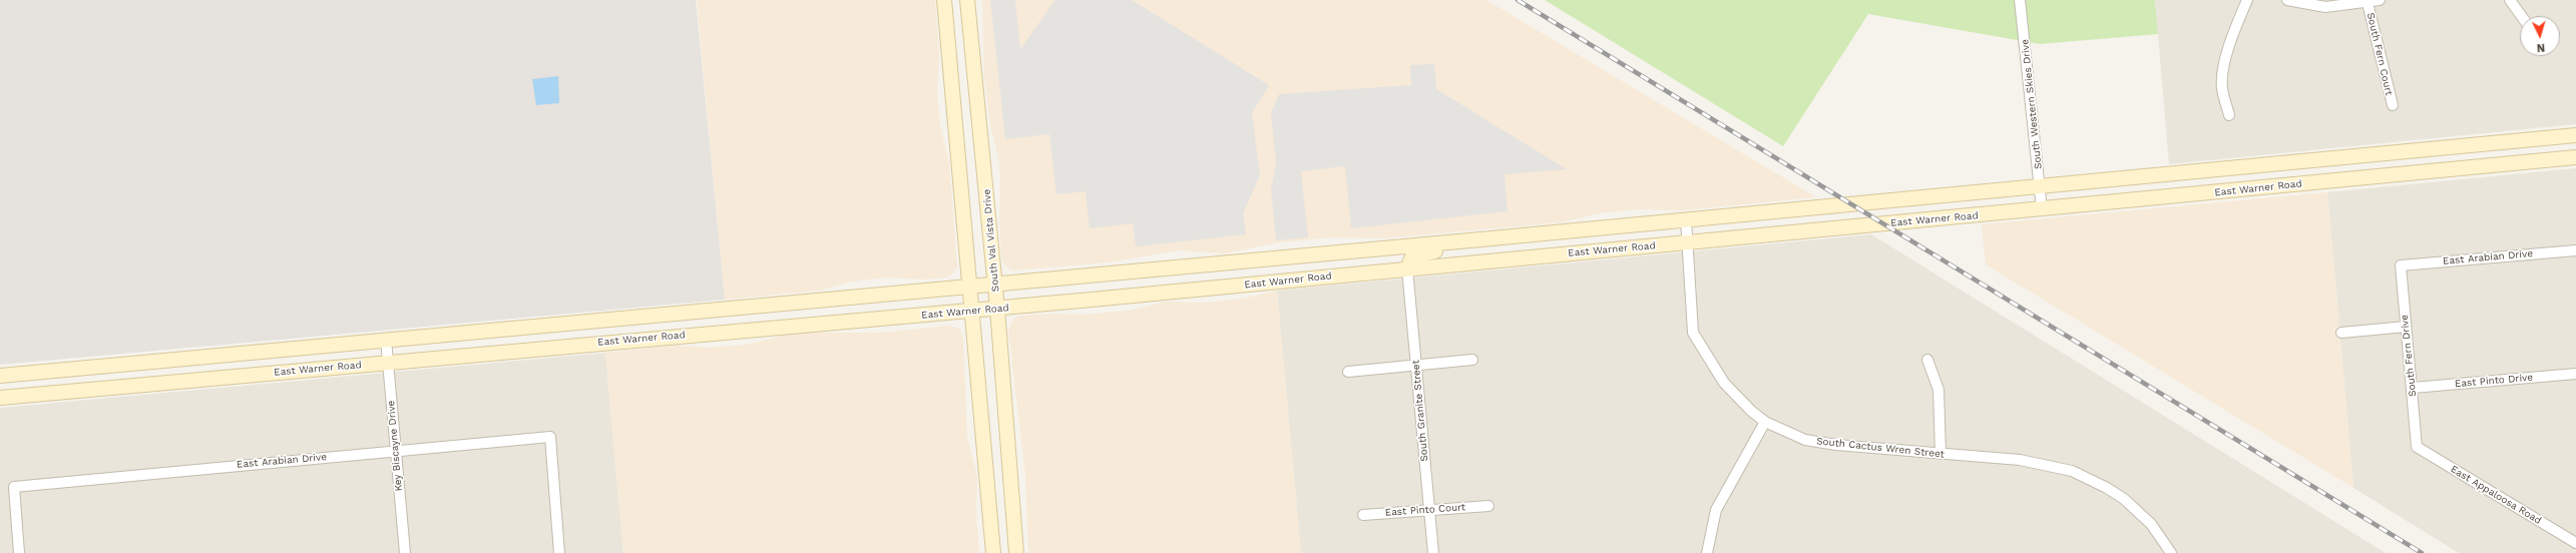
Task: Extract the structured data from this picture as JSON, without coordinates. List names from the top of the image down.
{
  "streets": {
    "main road": ["East Warner Road", "South Val Vista Drive"],
    "street": [
      "South Fern Court",
      "South Western Skies Drive",
      "East Arabian Drive",
      "South Fern Drive",
      "East Pinto Drive",
      "South Granite Street",
      "Key Biscayne Drive",
      "South Cactus Wren Street",
      "East Appaloosa Road",
      "East Pinto Court"
    ]
  },
  "crossings": [
    ["South Western Skies Drive", "East Warner Road"],
    ["East Warner Road", "South Val Vista Drive"],
    ["East Warner Road", "South Granite Street"],
    ["East Warner Road", "Key Biscayne Drive"],
    ["East Warner Road", "South Cactus Wren Street"],
    ["East Arabian Drive", "South Fern Drive"],
    ["East Arabian Drive", "Key Biscayne Drive"],
    ["South Fern Drive", "East Pinto Drive"],
    ["South Fern Drive", "East Appaloosa Road"],
    ["South Granite Street", "East Pinto Court"]
  ],
  "north": "bottom"
}
